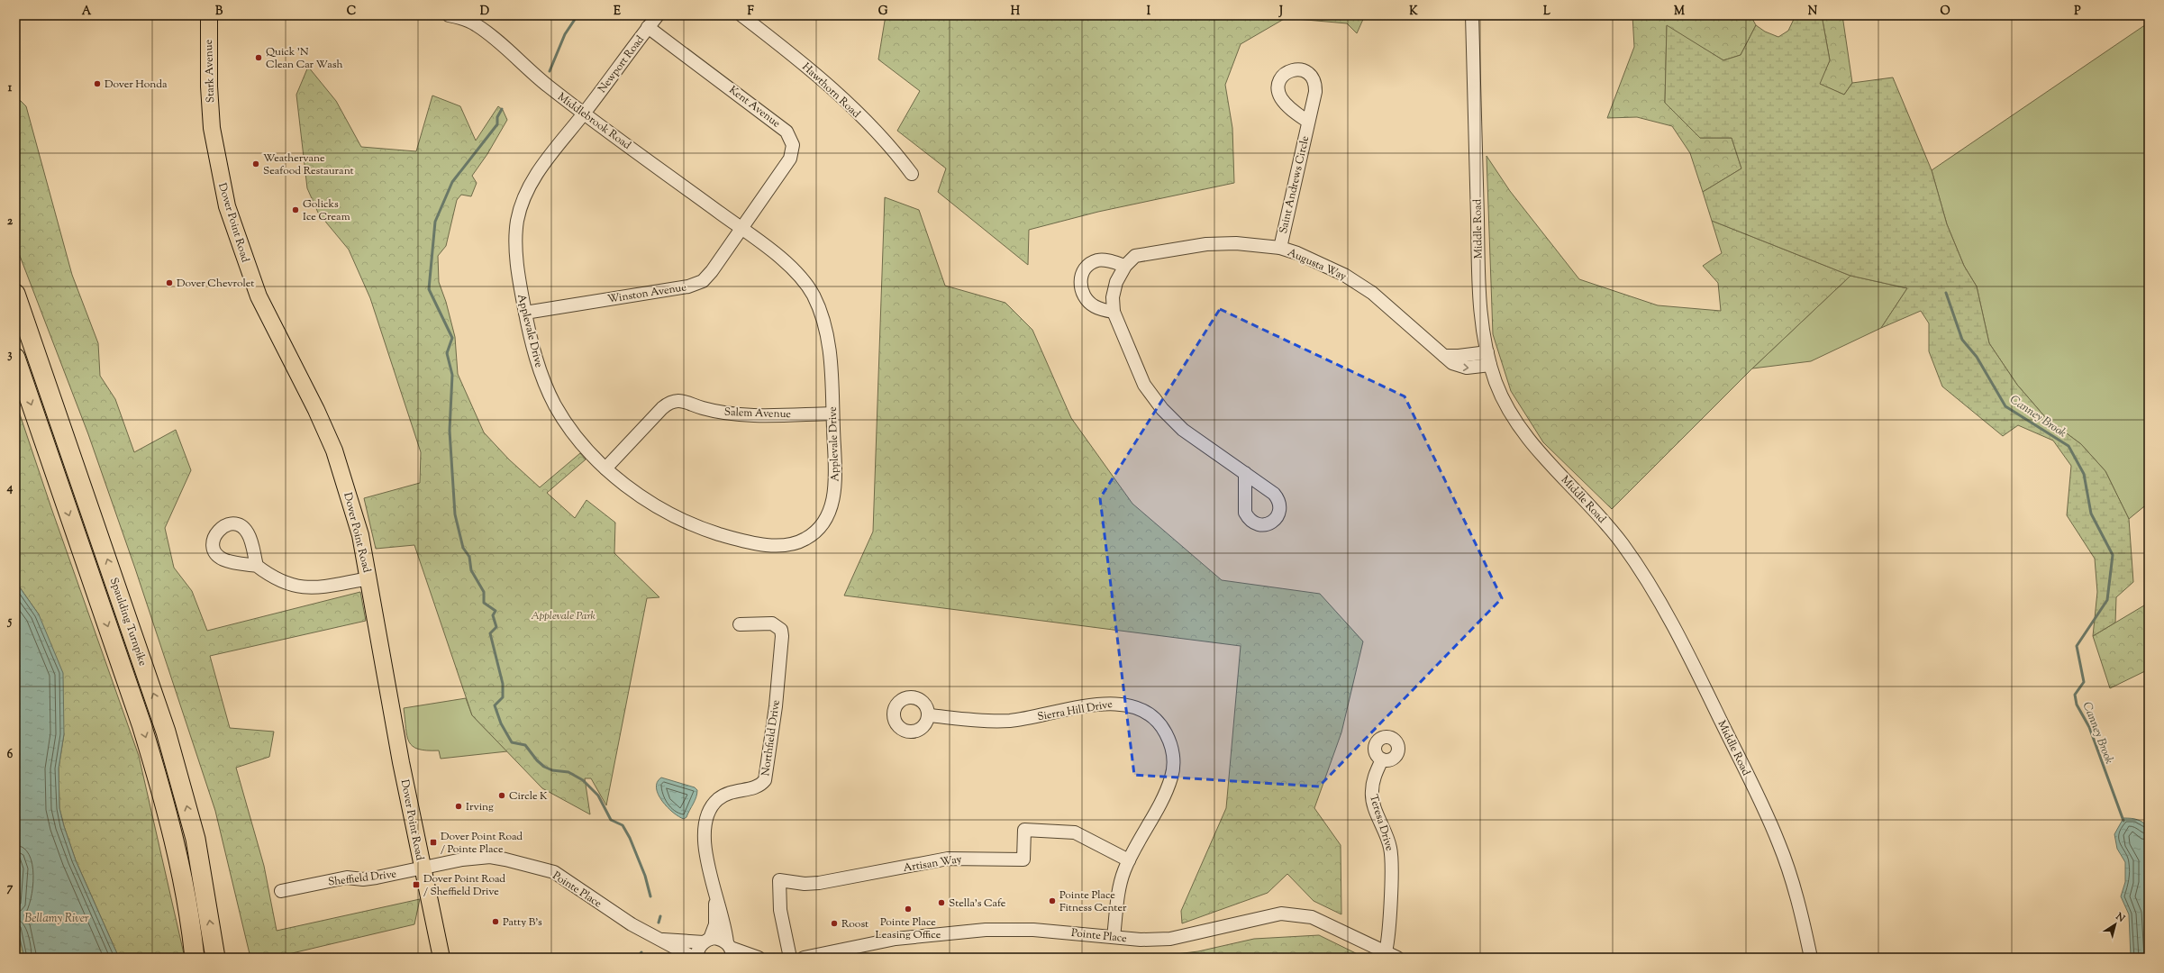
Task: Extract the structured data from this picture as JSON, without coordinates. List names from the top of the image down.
{
  "streets": {
    "highway": ["Spaulding Turnpike"],
    "main road": ["Stark Avenue", "Dover Point Road"],
    "street": [
      "Newport Road",
      "Hawthorn Road",
      "Kent Avenue",
      "Middlebrook Road",
      "Saint Andrews Circle",
      "Middle Road",
      "Augusta Way",
      "Winston Avenue",
      "Applevale Drive",
      "Salem Avenue",
      "Sierra Hill Drive",
      "Northfield Drive",
      "Teresa Drive",
      "Artisan Way",
      "Sheffield Drive",
      "Pointe Place"
    ]
  },
  "crossings": [
    ["Newport Road", "Kent Avenue"],
    ["Newport Road", "Middlebrook Road"],
    ["Newport Road", "Applevale Drive"],
    ["Stark Avenue", "Dover Point Road"],
    ["Kent Avenue", "Middlebrook Road"],
    ["Kent Avenue", "Winston Avenue"],
    ["Kent Avenue", "Applevale Drive"],
    ["Middlebrook Road", "Winston Avenue"],
    ["Middlebrook Road", "Applevale Drive"],
    ["Saint Andrews Circle", "Augusta Way"],
    ["Dover Point Road", "Sheffield Drive"],
    ["Dover Point Road", "Pointe Place"],
    ["Middle Road", "Augusta Way"],
    ["Winston Avenue", "Applevale Drive"],
    ["Applevale Drive", "Salem Avenue"],
    ["Sierra Hill Drive", "Artisan Way"],
    ["Sierra Hill Drive", "Pointe Place"],
    ["Northfield Drive", "Pointe Place"],
    ["Teresa Drive", "Pointe Place"],
    ["Sheffield Drive", "Pointe Place"]
  ],
  "water": ["Canney Brook", "Bellamy River"],
  "parks": ["Applevale Park"],
  "places": {
    "other": [
      "Quick 'N Clean Car Wash",
      "Dover Honda",
      "Weathervane Seafood Restaurant",
      "Golicks Ice Cream",
      "Dover Chevrolet",
      "Circle K",
      "Irving",
      "Pointe Place Fitness Center",
      "Stella's Cafe",
      "Pointe Place Leasing Office",
      "Patty B's",
      "Roost"
    ],
    "transit": ["Dover Point Road / Pointe Place", "Dover Point Road / Sheffield Drive"]
  },
  "north": "top right",
  "grid": {
    "columns": [
      "A",
      "B",
      "C",
      "D",
      "E",
      "F",
      "G",
      "H",
      "I",
      "J",
      "K",
      "L",
      "M",
      "N",
      "O",
      "P"
    ],
    "rows": [
      "1",
      "2",
      "3",
      "4",
      "5",
      "6",
      "7"
    ]
  }
}
